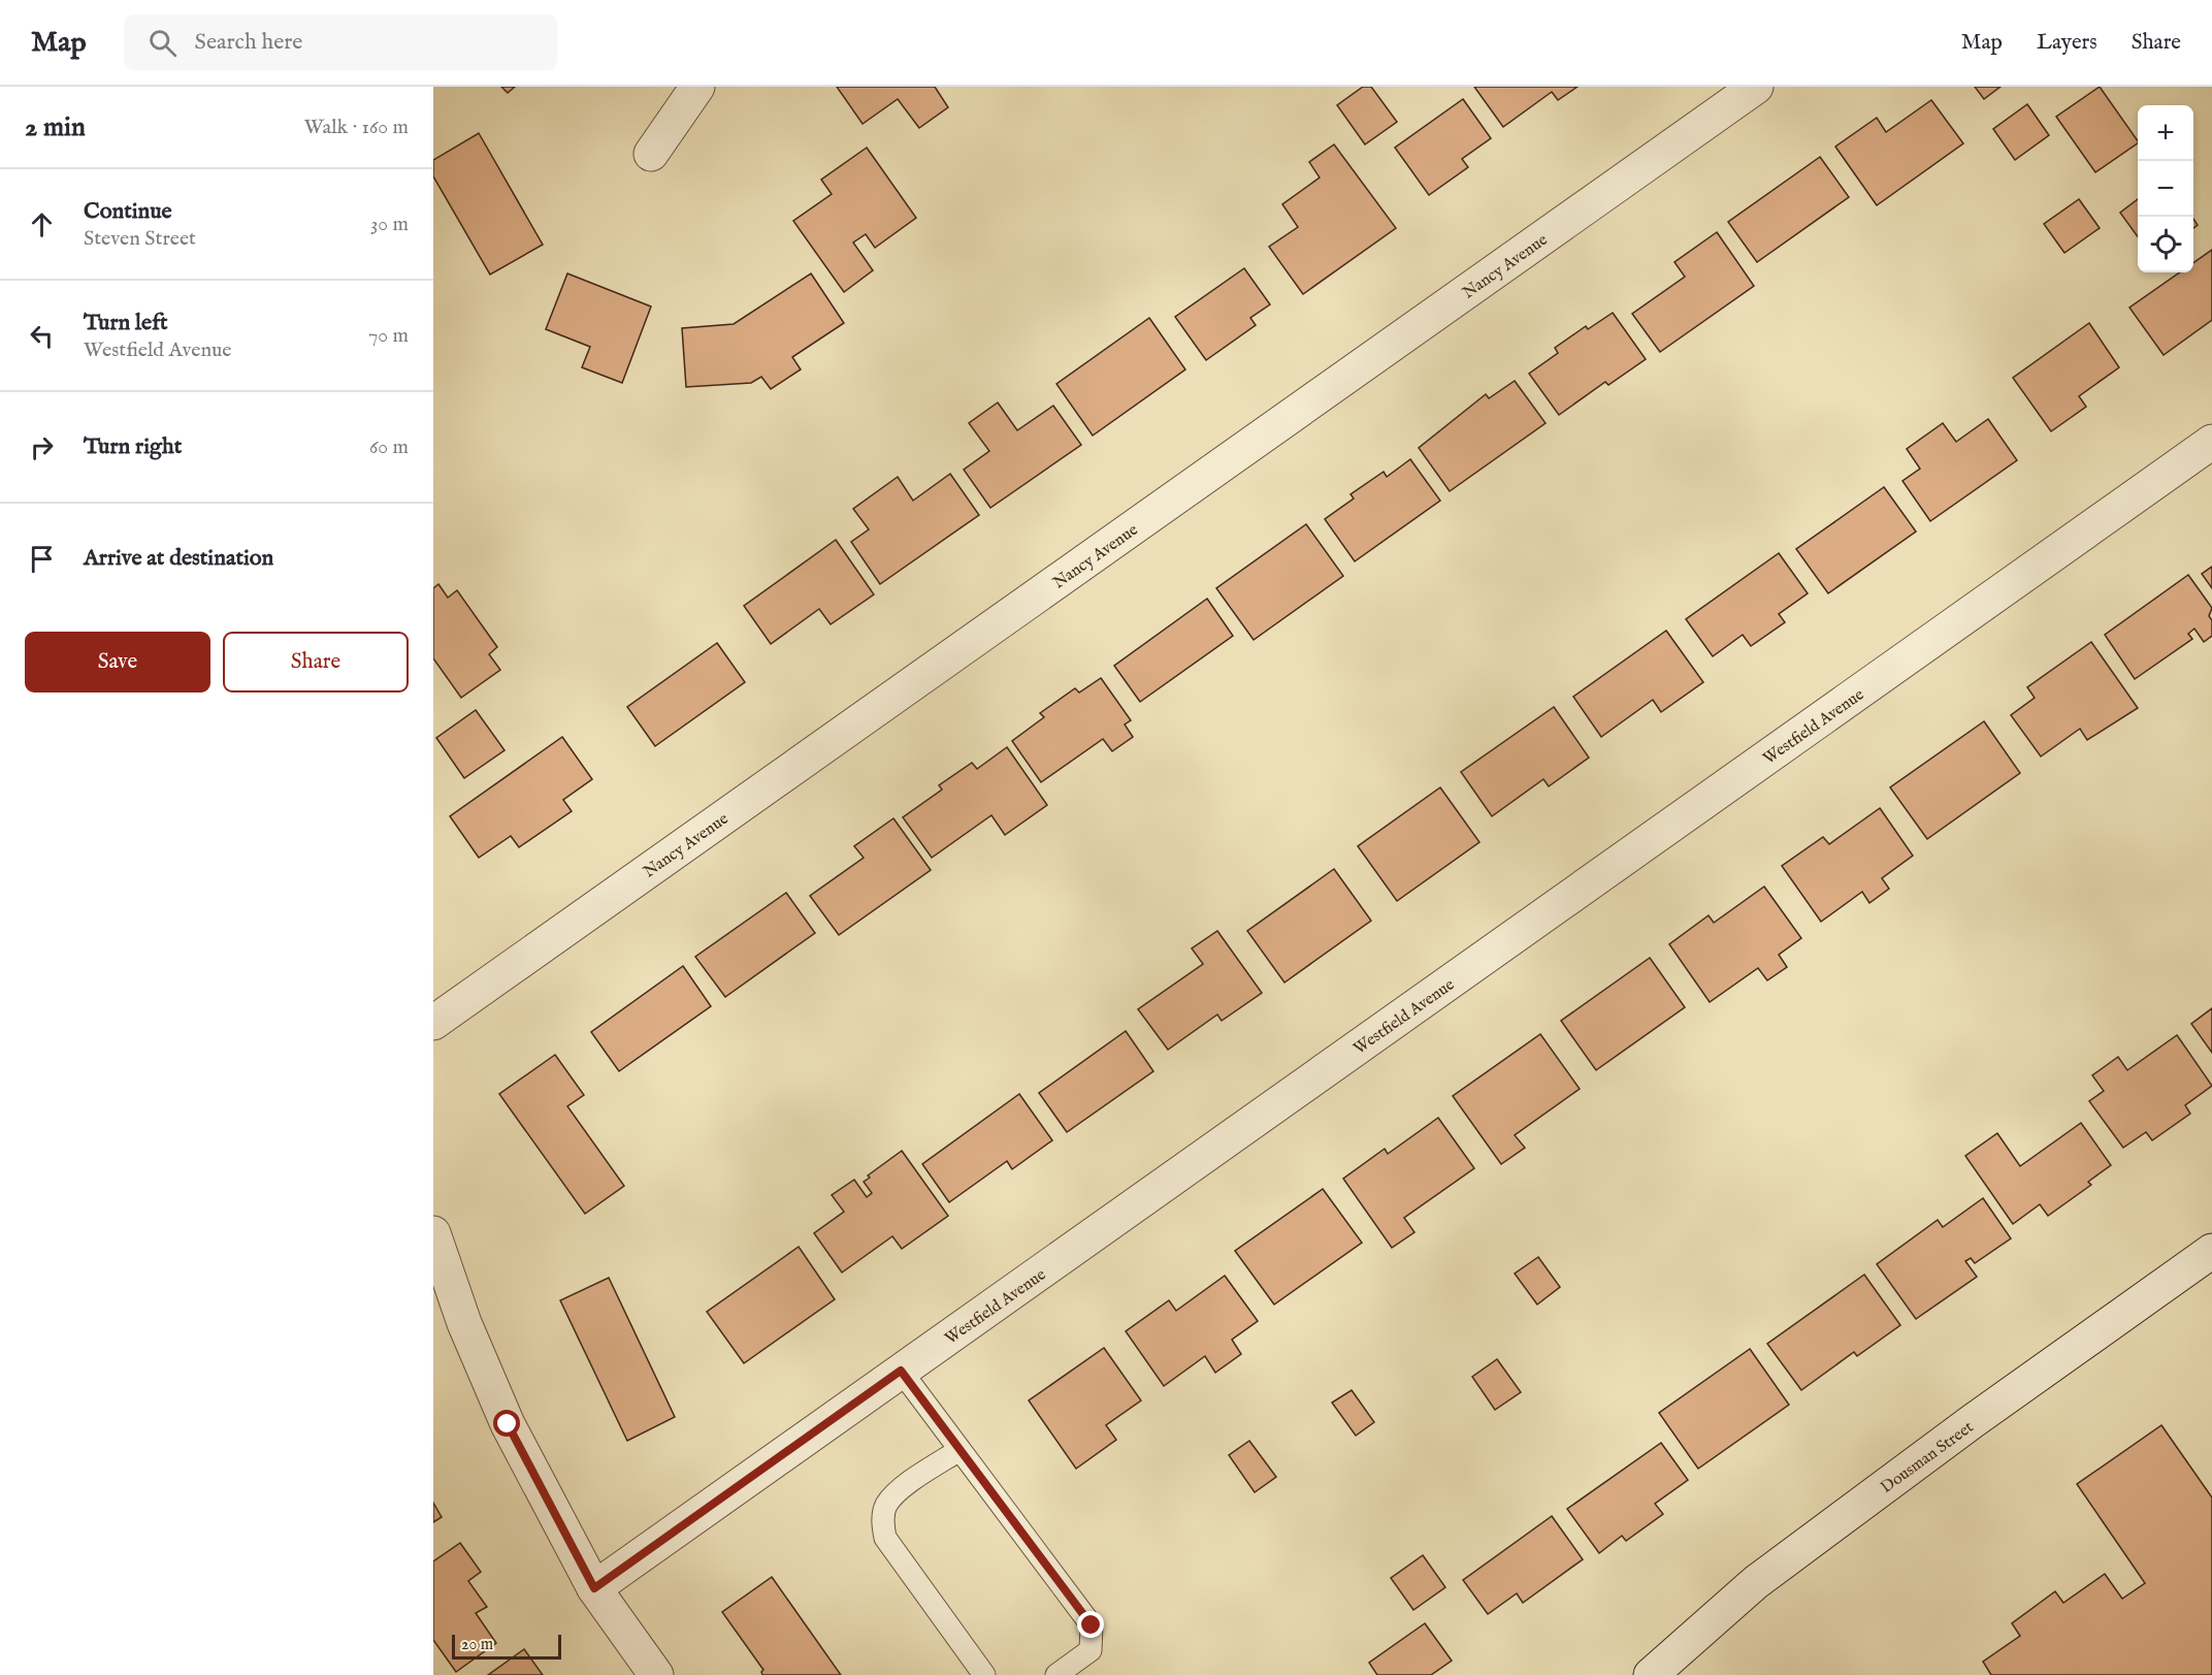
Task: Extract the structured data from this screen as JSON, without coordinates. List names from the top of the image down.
{
  "streets": {
    "street": ["Nancy Avenue", "Westfield Avenue", "Dousman Street"]
  },
  "scale_bar": "20 m",
  "page": {
    "header": "Map",
    "search": "Search here",
    "nav": ["Map", "Layers", "Share"],
    "heading": ["2 min", "Walk · 160 m"],
    "map_buttons": ["+", "−"],
    "list": [
      ["Continue", "Steven Street", "30 m"],
      ["Turn left", "Westfield Avenue", "70 m"],
      ["Turn right", "60 m"],
      "Arrive at destination"
    ],
    "buttons": ["Save", "Share"],
    "scale": "20 m"
  }
}
